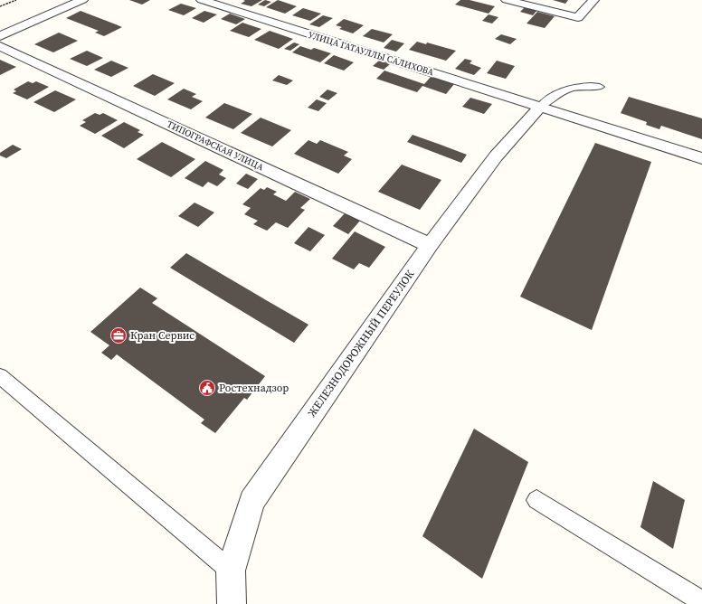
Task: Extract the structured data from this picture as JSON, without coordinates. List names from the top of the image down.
{
  "streets": {
    "street": ["УЛИЦА ГАТАУЛЛЫ САЛИХОВА", "ТИПОГРАФСКАЯ УЛИЦА", "ЖЕЛЕЗНОДОРОЖНЫЙ ПЕРЕУЛОК"]
  },
  "crossings": [
    ["УЛИЦА ГАТАУЛЛЫ САЛИХОВА", "ЖЕЛЕЗНОДОРОЖНЫЙ ПЕРЕУЛОК"],
    ["ТИПОГРАФСКАЯ УЛИЦА", "ЖЕЛЕЗНОДОРОЖНЫЙ ПЕРЕУЛОК"]
  ],
  "places": {
    "office": ["Кран Сервис"],
    "public building": ["Ростехнадзор"]
  }
}
